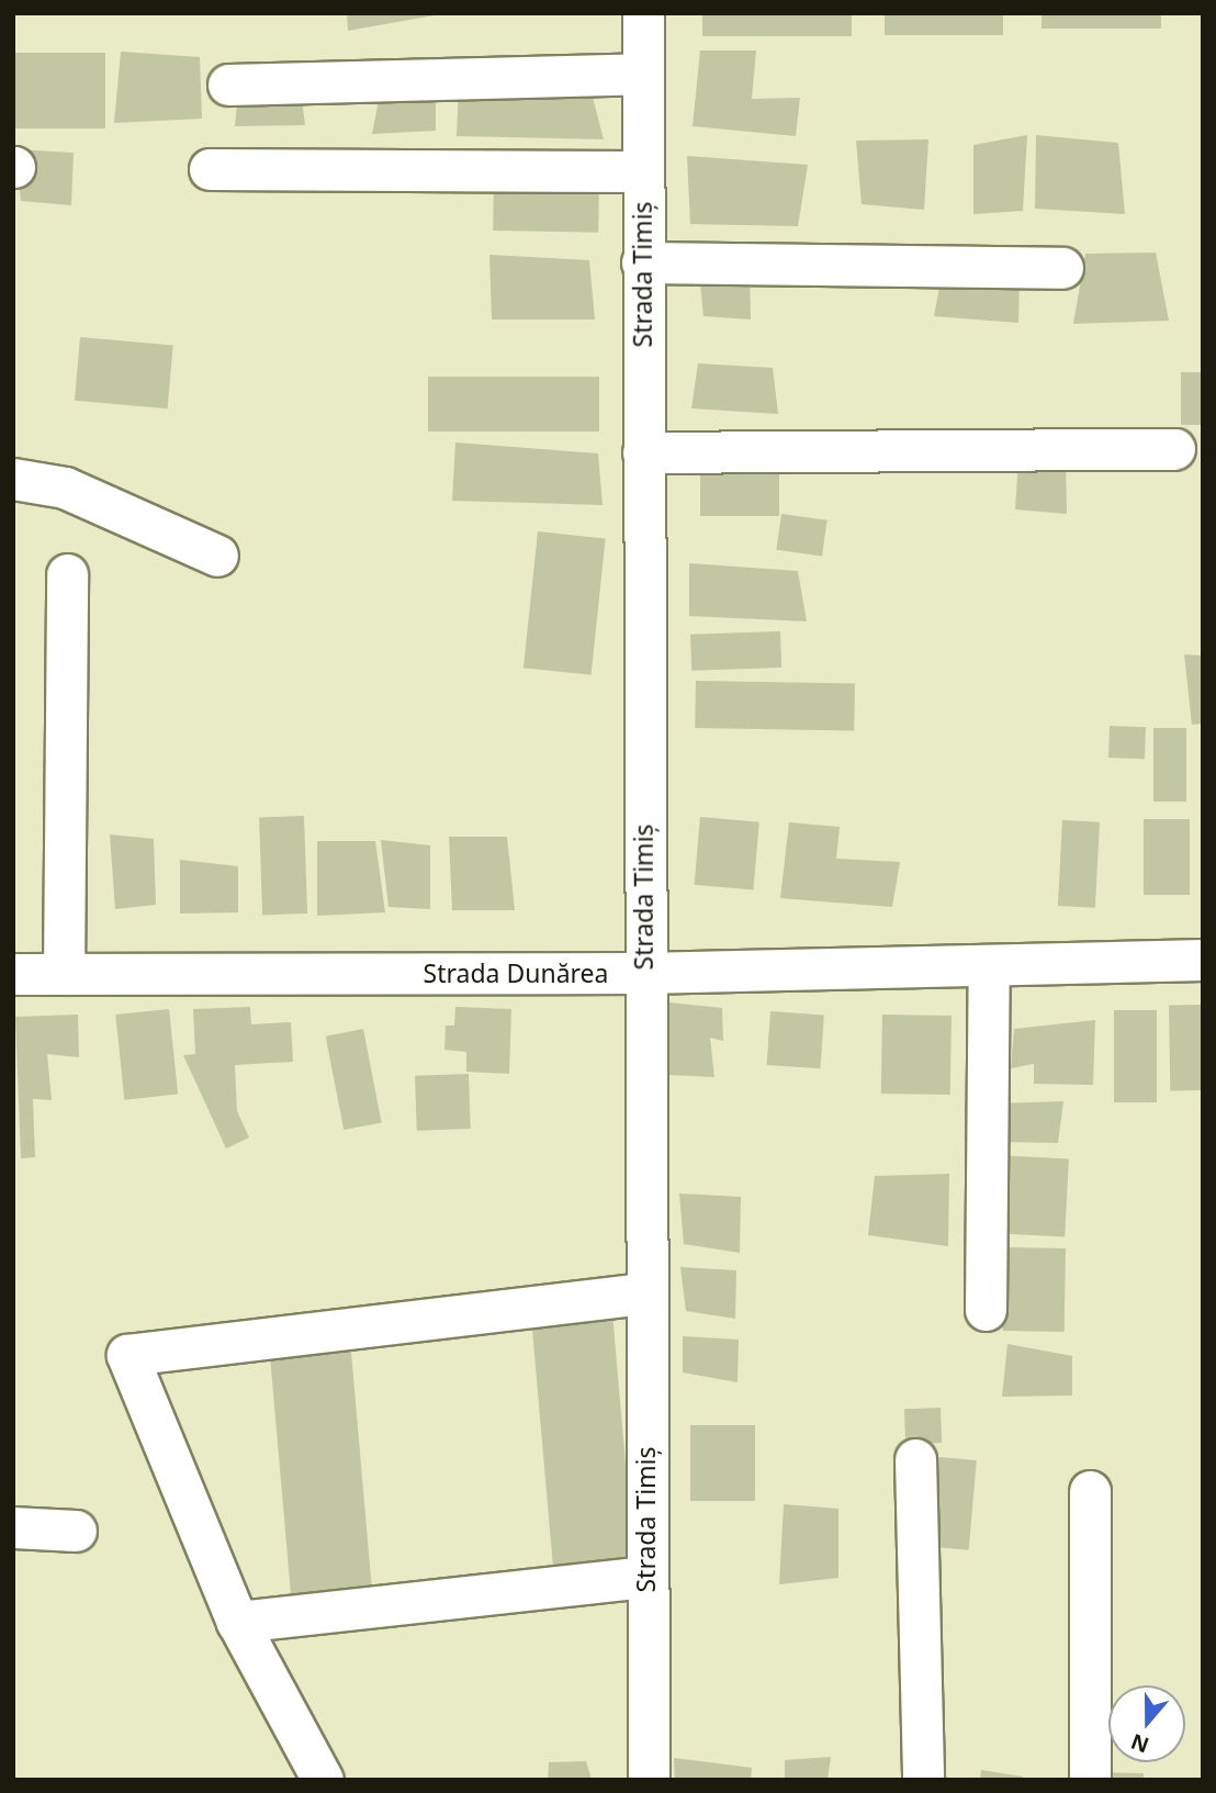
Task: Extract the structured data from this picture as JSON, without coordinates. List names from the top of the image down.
{
  "streets": {
    "street": ["Strada Timiș", "Strada Dunărea"]
  },
  "crossings": [
    ["Strada Timiș", "Strada Dunărea"]
  ],
  "north": "bottom"
}
